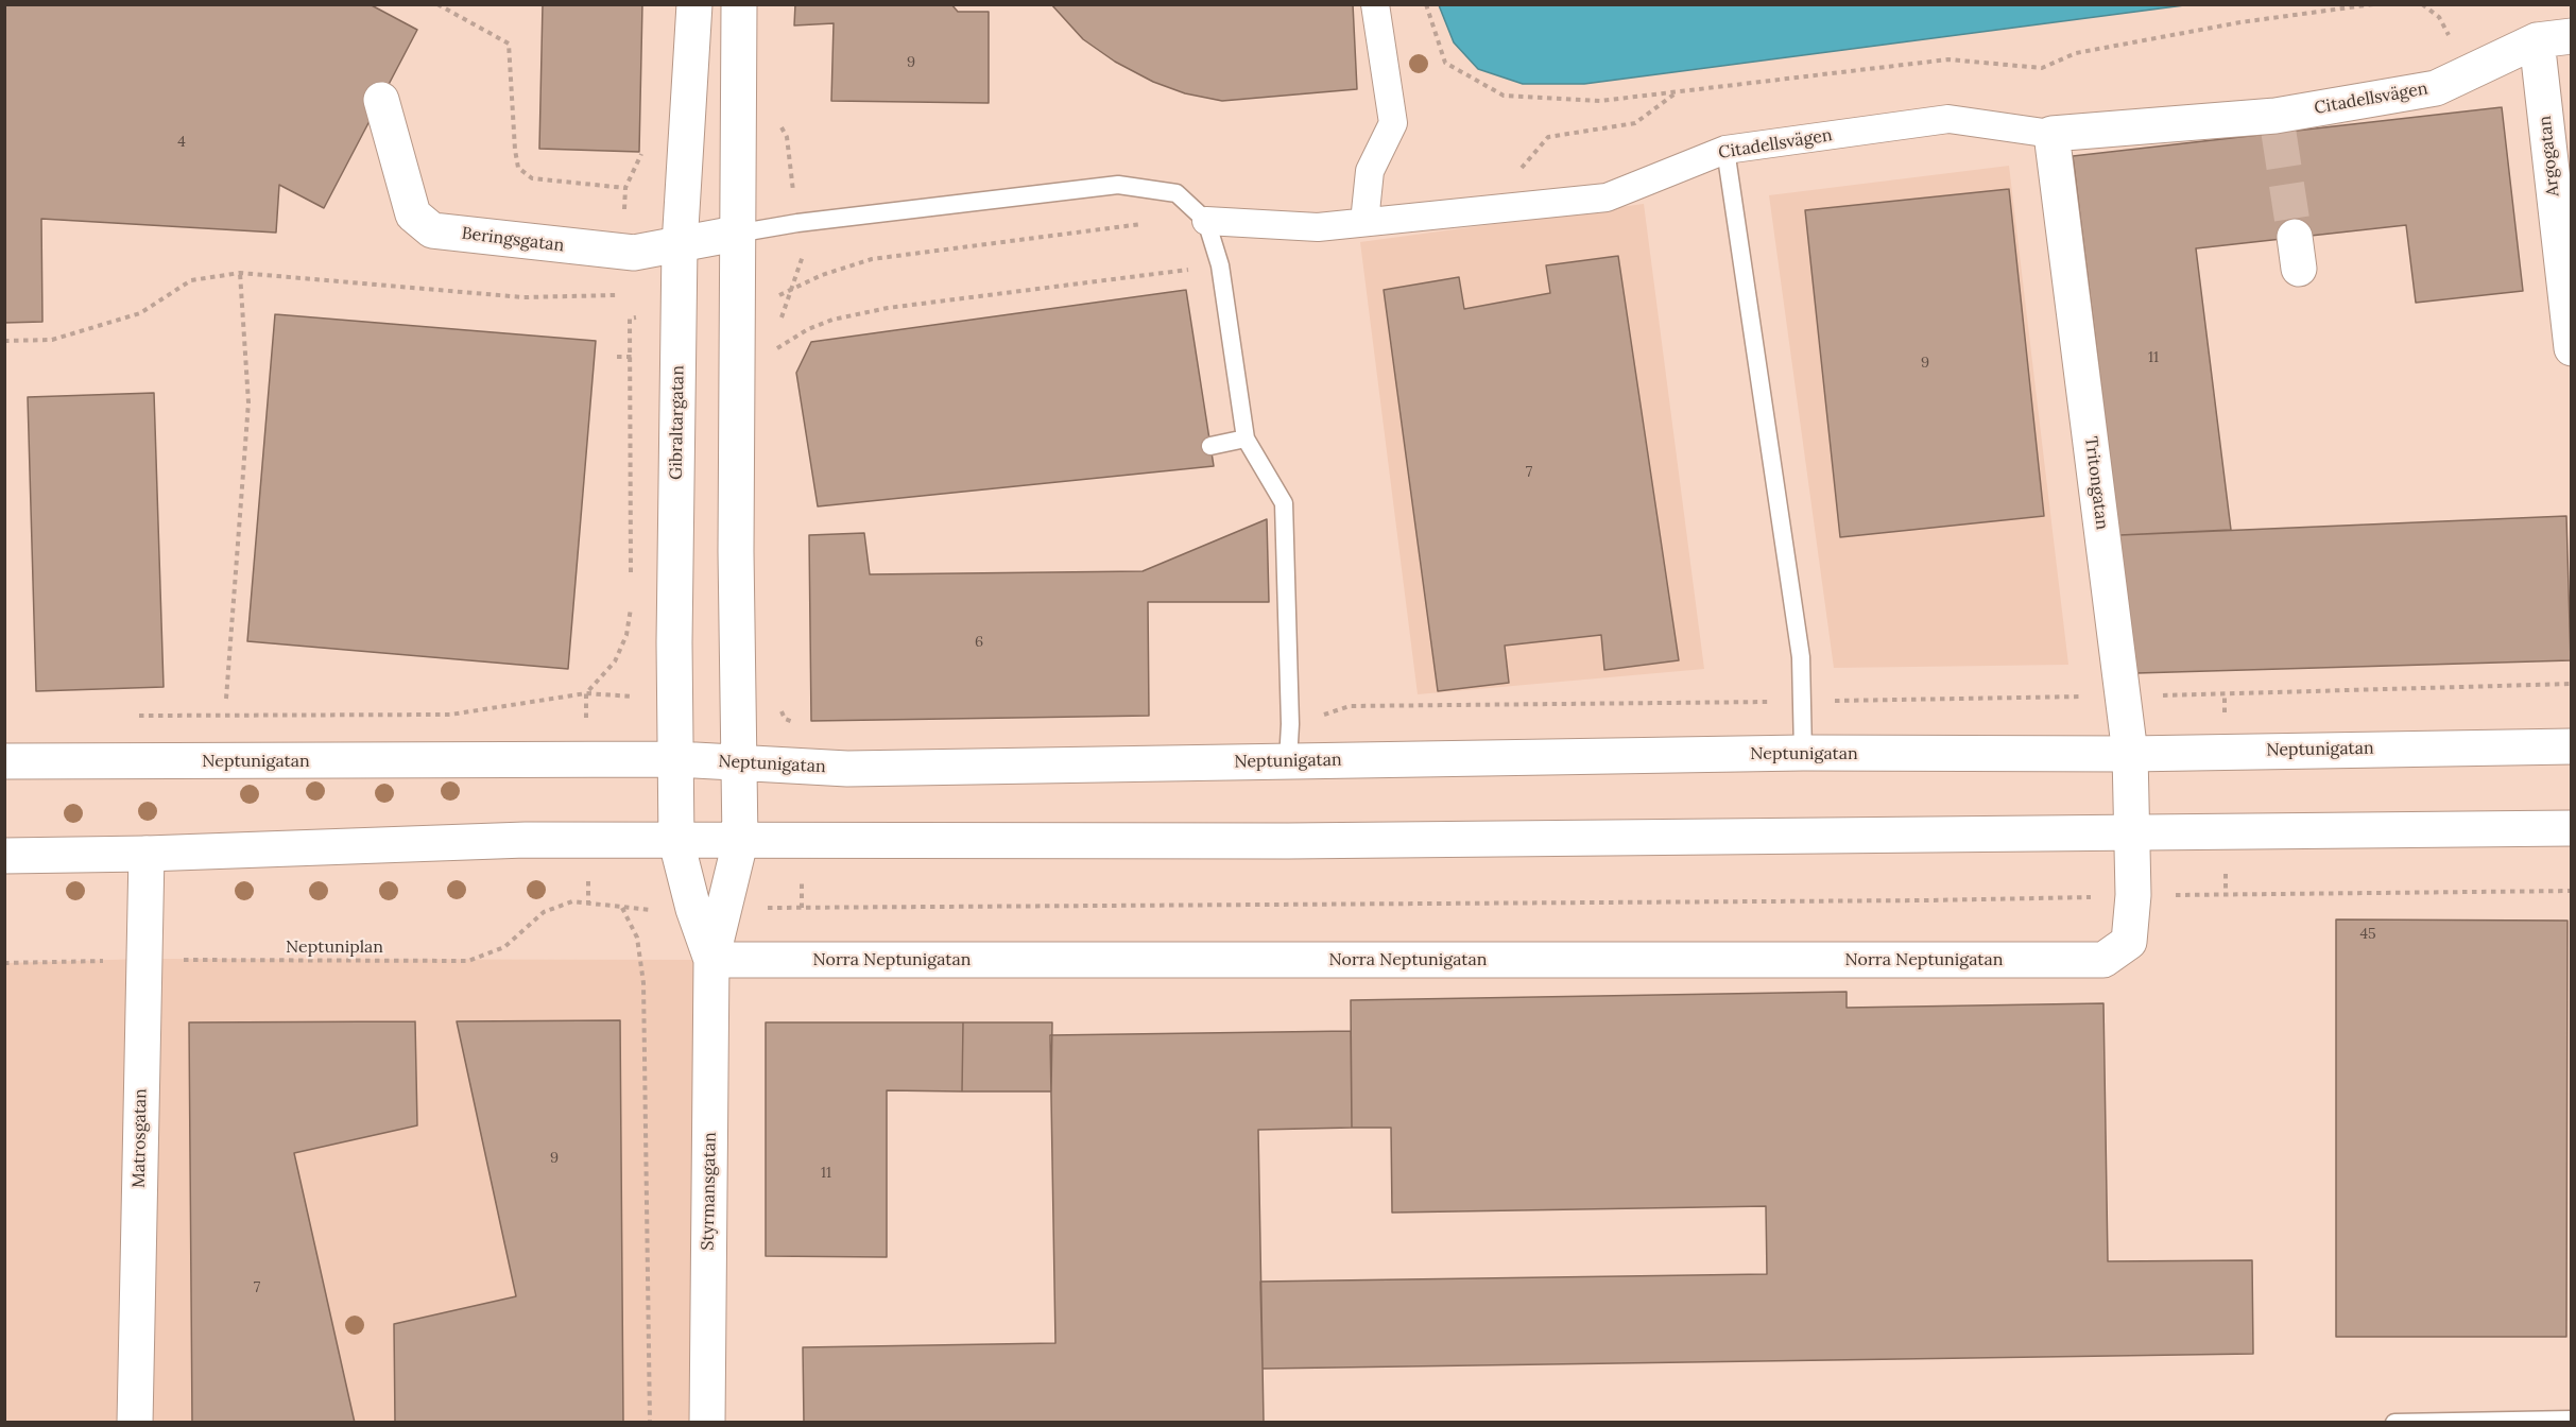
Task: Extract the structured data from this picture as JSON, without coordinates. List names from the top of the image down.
{
  "streets": {
    "street": [
      "Citadellsvägen",
      "Argogatan",
      "Beringsgatan",
      "Gibraltargatan",
      "Tritongatan",
      "Neptunigatan",
      "Norra Neptunigatan",
      "Matrosgatan",
      "Styrmansgatan"
    ],
    "path": ["Neptuniplan"]
  },
  "crossings": [
    ["Citadellsvägen", "Argogatan"],
    ["Citadellsvägen", "Tritongatan"],
    ["Beringsgatan", "Gibraltargatan"],
    ["Gibraltargatan", "Neptunigatan"],
    ["Gibraltargatan", "Styrmansgatan"],
    ["Tritongatan", "Neptunigatan"],
    ["Tritongatan", "Norra Neptunigatan"],
    ["Neptuniplan", "Matrosgatan"],
    ["Norra Neptunigatan", "Styrmansgatan"]
  ],
  "house_numbers": [
    "9",
    "4",
    "11",
    "9",
    "7",
    "6",
    "45",
    "9",
    "11",
    "7"
  ]
}
